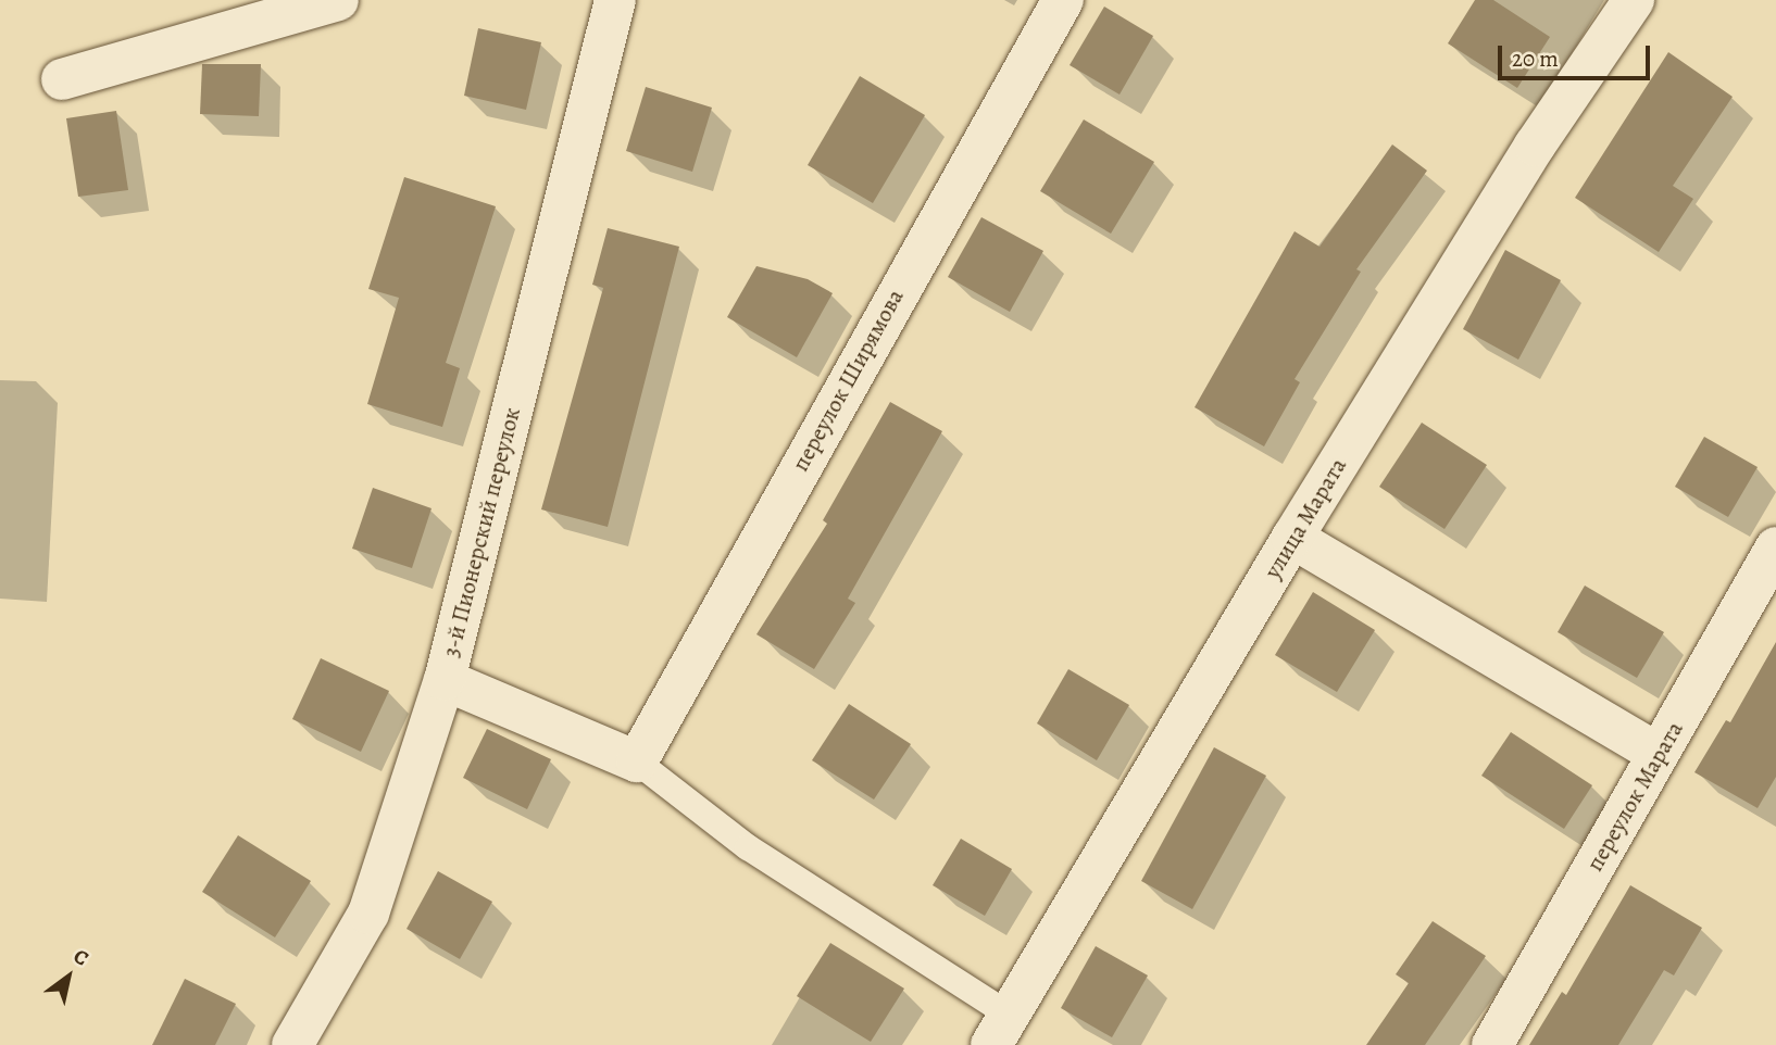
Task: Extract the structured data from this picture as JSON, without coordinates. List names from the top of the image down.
{
  "streets": {
    "street": [
      "переулок Ширямова",
      "улица Марата",
      "3-й Пионерский переулок",
      "переулок Марата"
    ]
  },
  "scale_bar": "20 m",
  "north": "top right"
}
